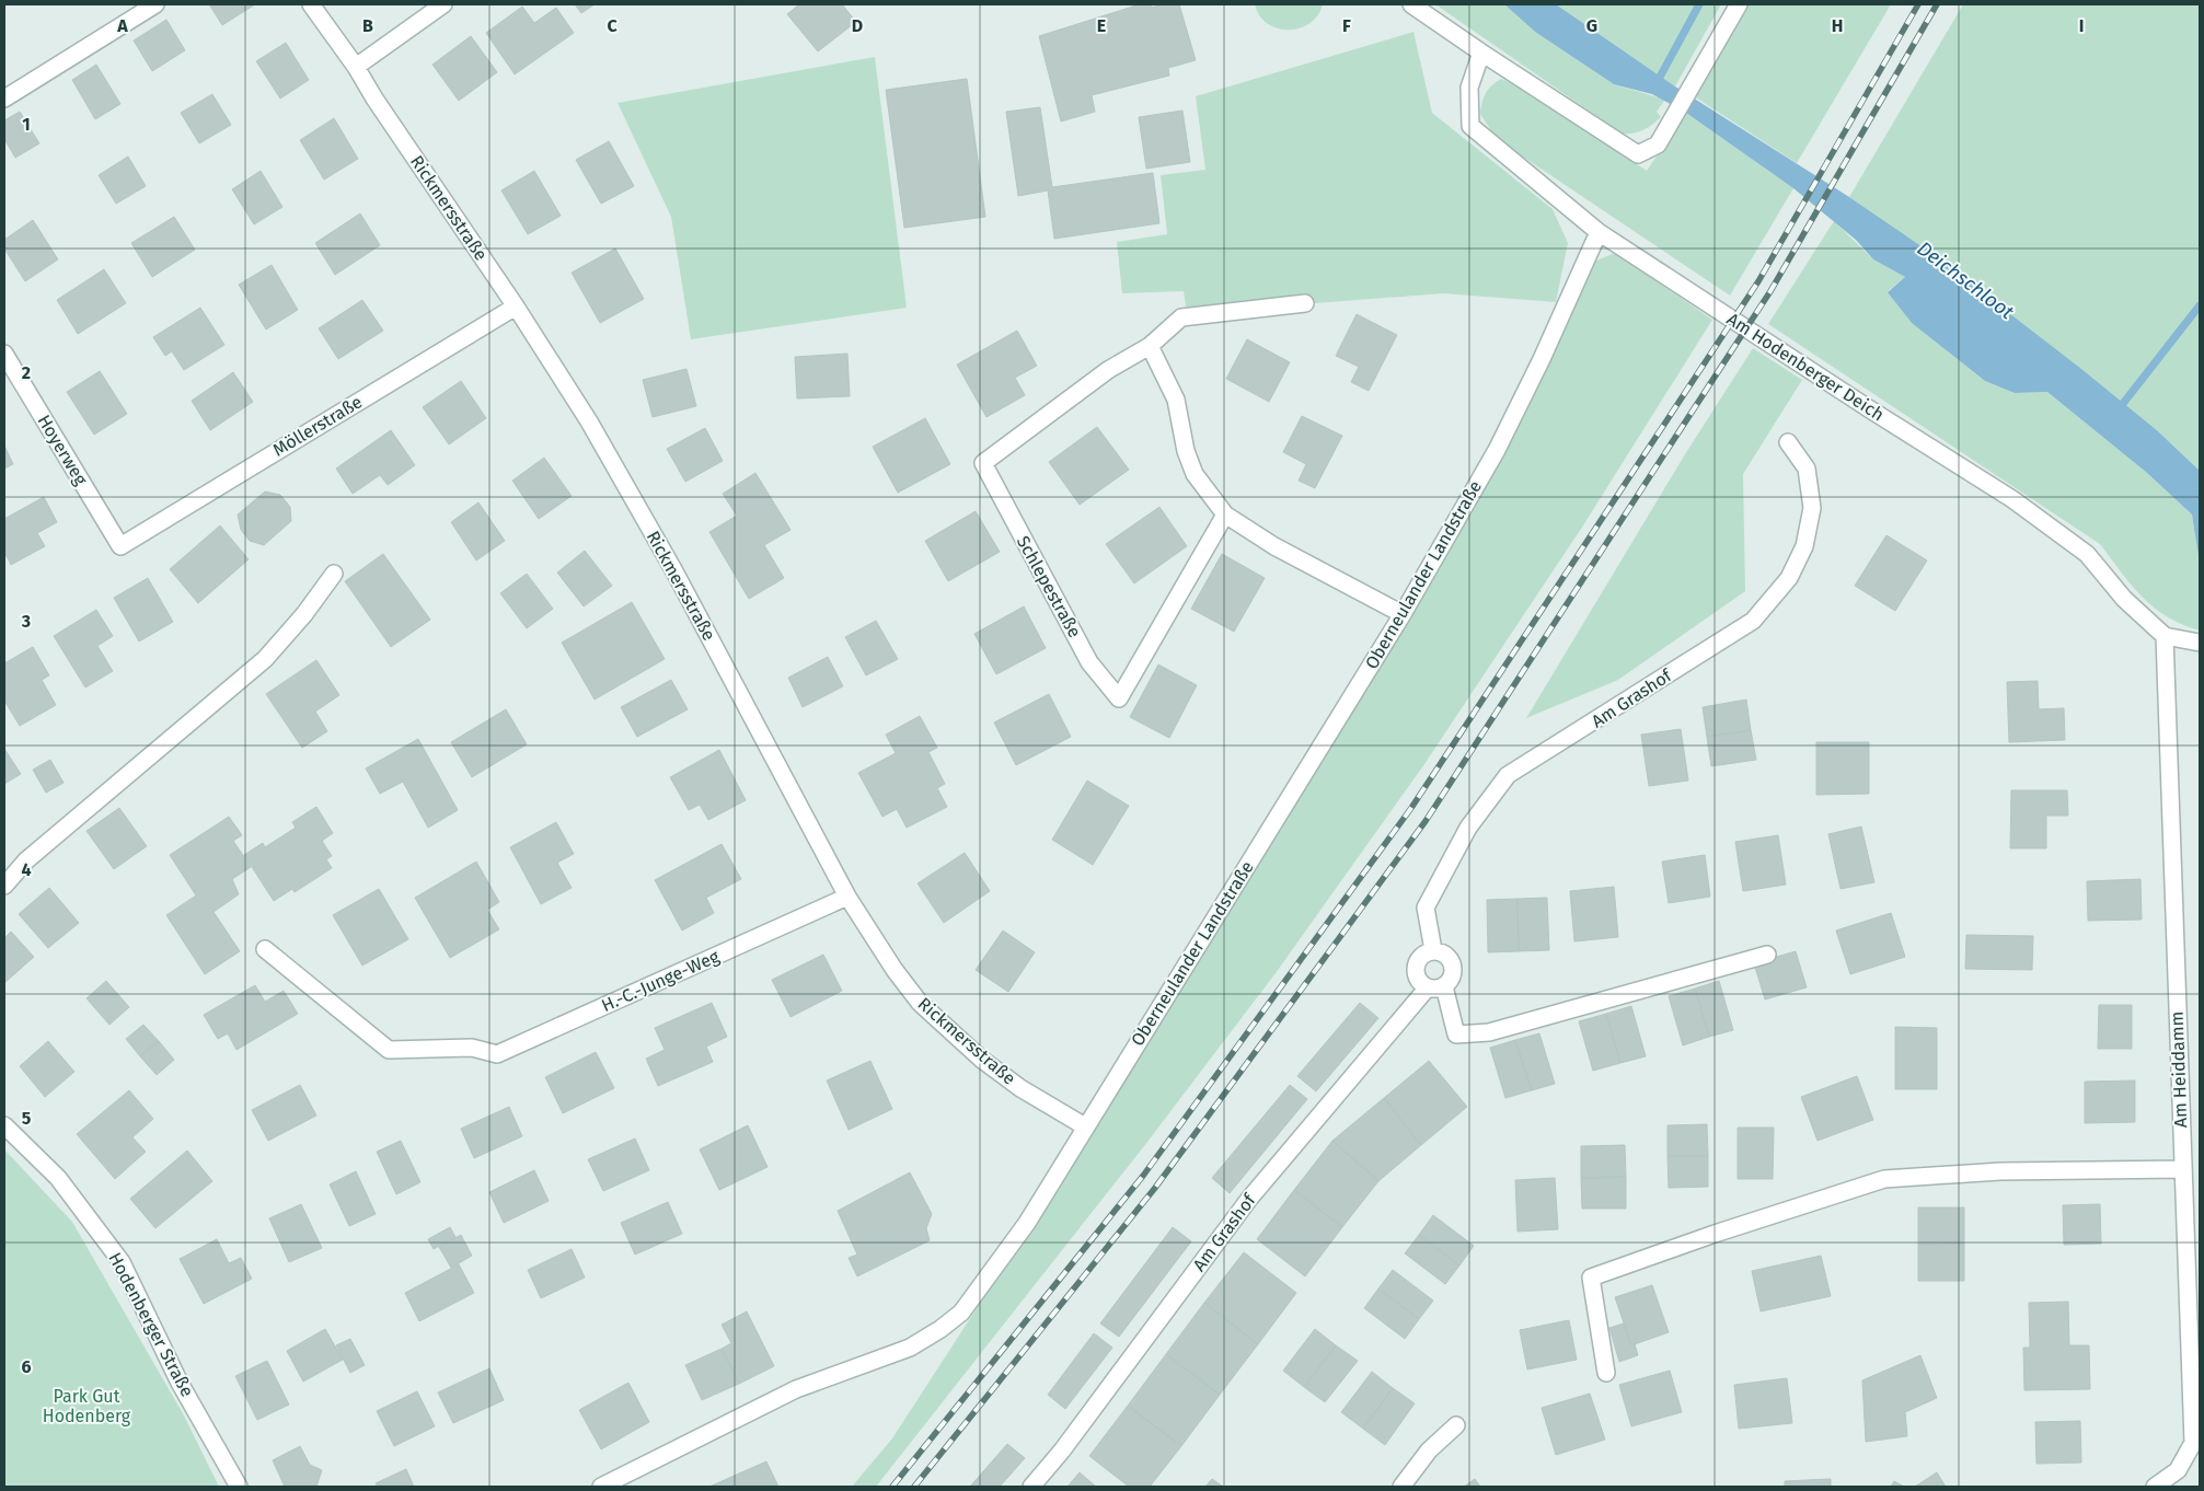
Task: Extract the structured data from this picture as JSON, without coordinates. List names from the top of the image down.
{
  "streets": {
    "street": [
      "Rickmersstraße",
      "Am Hodenberger Deich",
      "Möllerstraße",
      "Hoyerweg",
      "Oberneulander Landstraße",
      "Schlepestraße",
      "Am Grashof",
      "H.-C.-Junge-Weg",
      "Am Heiddamm",
      "Hodenberger Straße"
    ]
  },
  "crossings": [
    ["Rickmersstraße", "Möllerstraße"],
    ["Rickmersstraße", "Oberneulander Landstraße"],
    ["Rickmersstraße", "H.-C.-Junge-Weg"],
    ["Am Hodenberger Deich", "Oberneulander Landstraße"],
    ["Am Hodenberger Deich", "Am Heiddamm"],
    ["Möllerstraße", "Hoyerweg"]
  ],
  "water": ["Deichschloot"],
  "parks": ["Park Gut Hodenberg"],
  "grid": {
    "columns": [
      "A",
      "B",
      "C",
      "D",
      "E",
      "F",
      "G",
      "H",
      "I"
    ],
    "rows": [
      "1",
      "2",
      "3",
      "4",
      "5",
      "6"
    ]
  }
}
